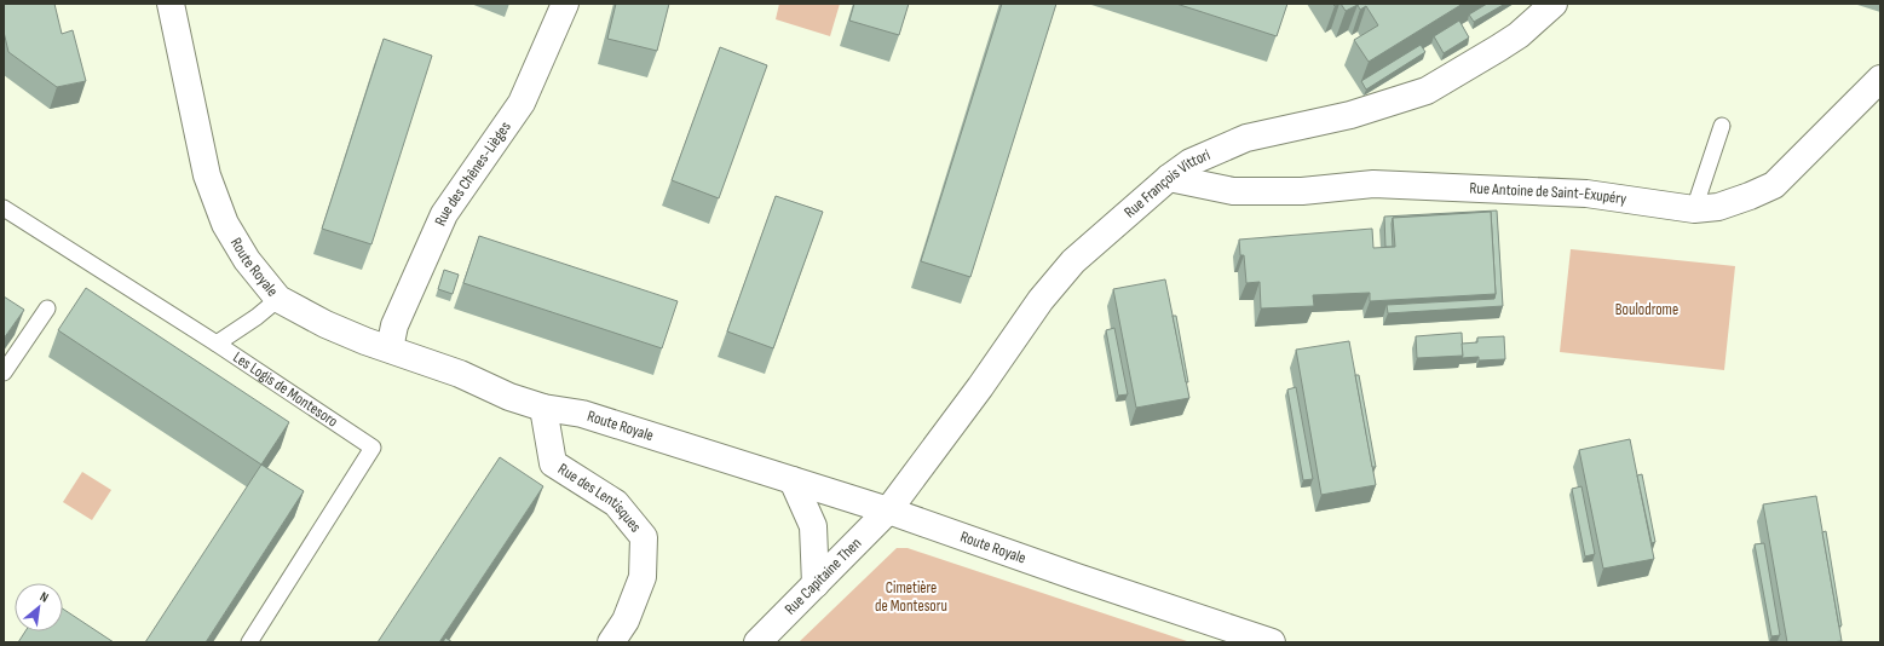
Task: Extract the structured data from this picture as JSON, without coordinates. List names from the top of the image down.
{
  "streets": {
    "street": [
      "Rue des Chênes-Lièges",
      "Rue François Vittori",
      "Rue Antoine de Saint-Exupéry",
      "Route Royale",
      "Rue des Lentisques",
      "Rue Capitaine Then"
    ],
    "lane": ["Les Logis de Montesoro"]
  },
  "crossings": [
    ["Rue des Chênes-Lièges", "Route Royale"],
    ["Rue François Vittori", "Rue Antoine de Saint-Exupéry"],
    ["Rue François Vittori", "Route Royale"],
    ["Rue François Vittori", "Rue Capitaine Then"],
    ["Route Royale", "Rue des Lentisques"],
    ["Route Royale", "Rue Capitaine Then"]
  ],
  "parks": ["Boulodrome", "Cimetière de Montesoru"],
  "north": "top right"
}
